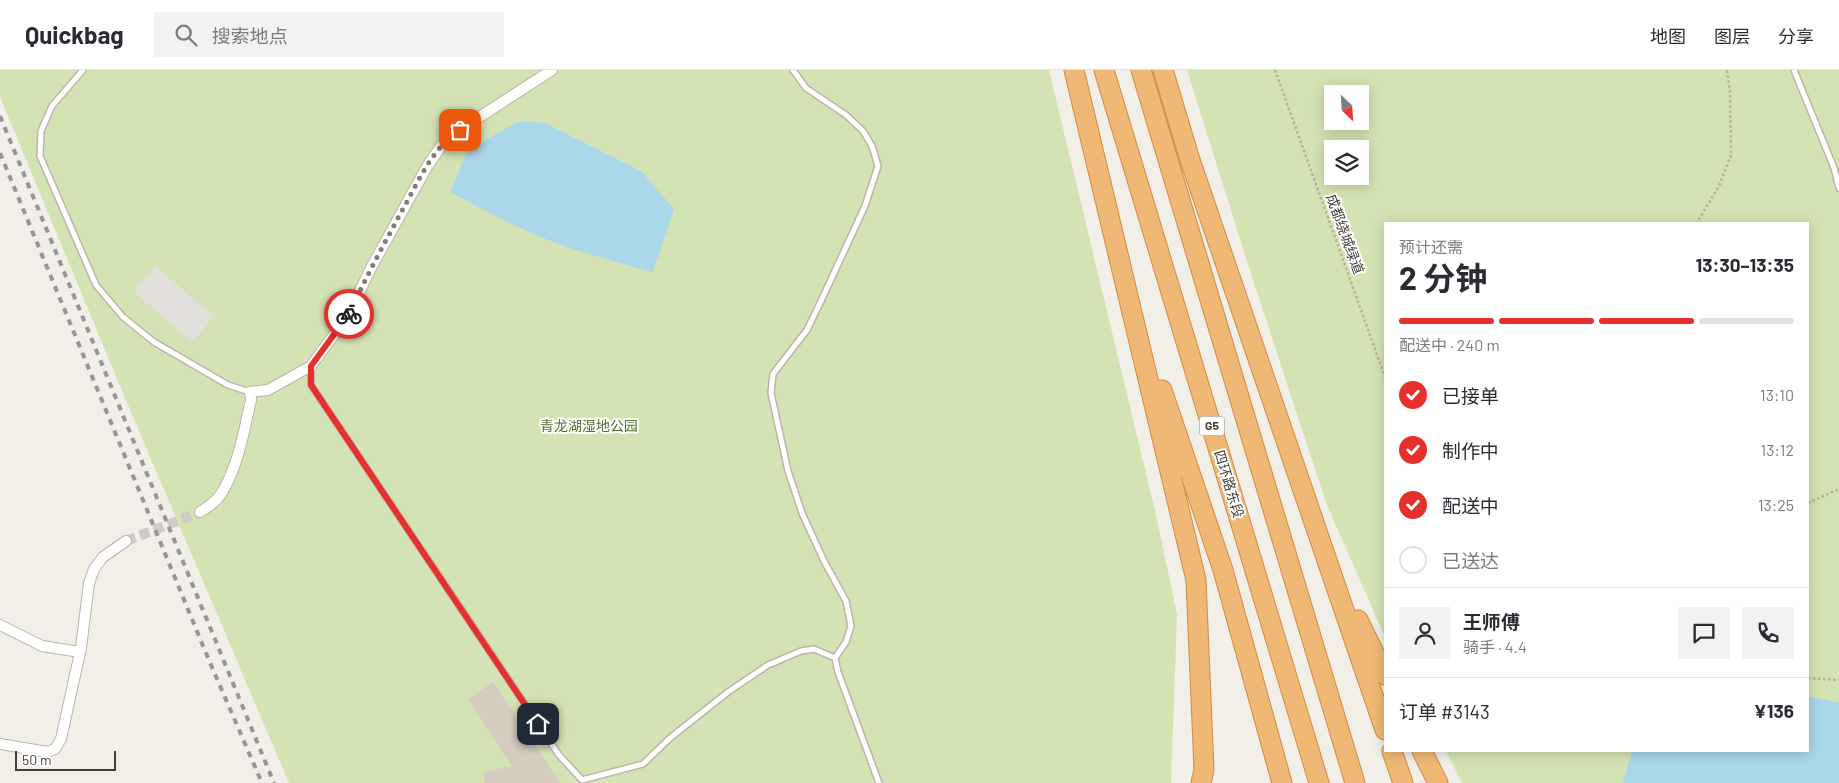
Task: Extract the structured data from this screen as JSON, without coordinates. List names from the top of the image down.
{
  "streets": {
    "highway": ["G5", "四环路东段"],
    "path": ["成都绕城绿道"]
  },
  "parks": ["青龙湖湿地公园"],
  "scale_bar": "50 m",
  "north": "bottom right",
  "page": {
    "header": "Quickbag",
    "search": "搜索地点",
    "nav": ["地图", "图层", "分享"],
    "heading": ["2 分钟", "预计还需", "13:30–13:35"],
    "panel": [
      "王师傅",
      "骑手 · 4.4",
      "订单 #3143",
      "¥136"
    ],
    "bar": "配送中 · 240 m",
    "list": [
      ["已接单", "13:10"],
      ["制作中", "13:12"],
      ["配送中", "13:25"],
      "已送达"
    ],
    "scale": "50 m"
  }
}
